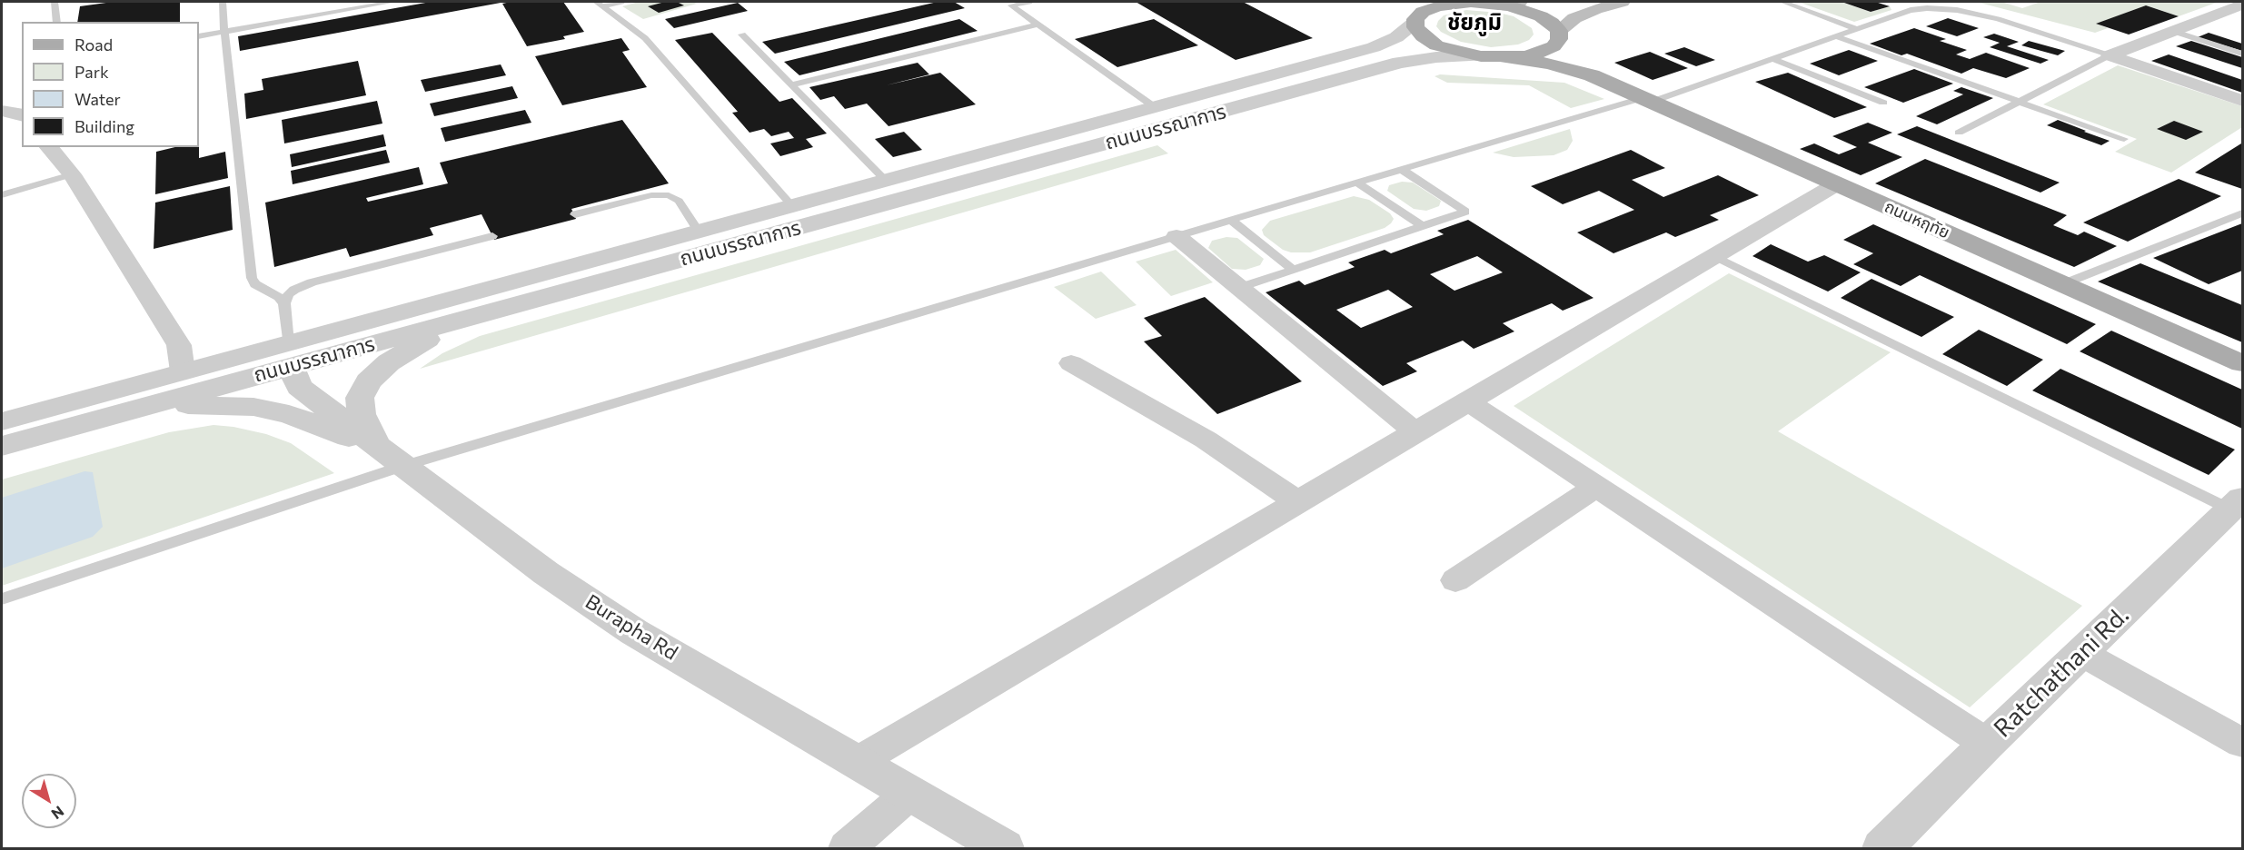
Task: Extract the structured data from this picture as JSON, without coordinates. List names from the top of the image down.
{
  "streets": {
    "main road": ["ถนนหฤทัย"],
    "street": ["ถนนบรรณาการ", "Burapha Rd", "Ratchathani Rd."]
  },
  "crossings": [
    ["ถนนบรรณาการ", "ถนนหฤทัย"],
    ["ถนนบรรณาการ", "Burapha Rd"]
  ],
  "districts": ["ชัยภูมิ"],
  "legend": [
    "Road",
    "Park",
    "Water",
    "Building"
  ],
  "north": "bottom right"
}
